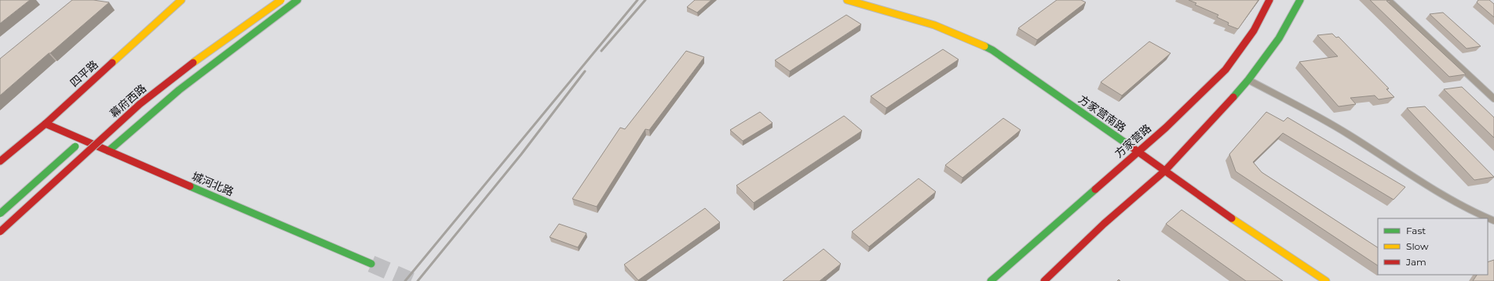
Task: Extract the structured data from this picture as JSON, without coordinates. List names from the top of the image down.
{
  "streets": {
    "main road": [
      "四平路",
      "幕府西路",
      "方家营南路",
      "方家营路",
      "城河北路"
    ]
  },
  "crossings": [
    ["四平路", "城河北路"],
    ["方家营南路", "方家营路"]
  ],
  "legend": ["Fast", "Slow", "Jam"]
}
